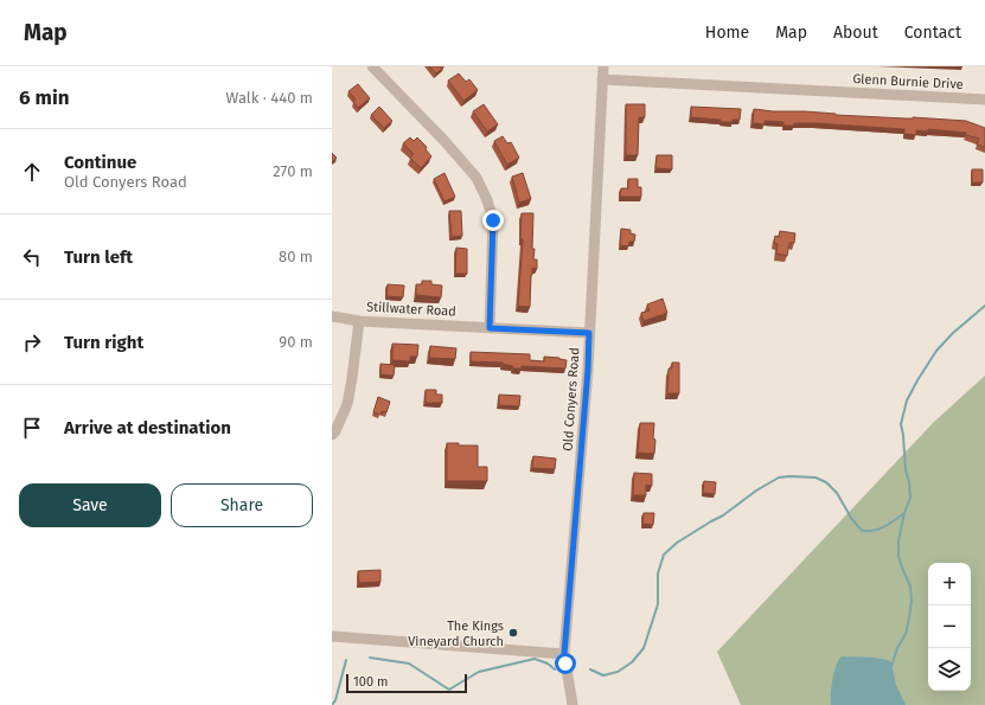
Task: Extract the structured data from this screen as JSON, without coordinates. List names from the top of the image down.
{
  "streets": {
    "street": ["Glenn Burnie Drive", "Stillwater Road", "Old Conyers Road"]
  },
  "crossings": [
    ["Glenn Burnie Drive", "Old Conyers Road"],
    ["Stillwater Road", "Old Conyers Road"]
  ],
  "places": ["The Kings Vineyard Church"],
  "scale_bar": "100 m",
  "page": {
    "header": "Map",
    "nav": [
      "Home",
      "Map",
      "About",
      "Contact"
    ],
    "heading": ["6 min", "Walk · 440 m"],
    "list": [
      ["Continue", "Old Conyers Road", "270 m"],
      ["Turn left", "80 m"],
      ["Turn right", "90 m"],
      "Arrive at destination"
    ],
    "buttons": ["Save", "Share"],
    "map_buttons": ["+", "−"],
    "scale": "100 m"
  }
}
